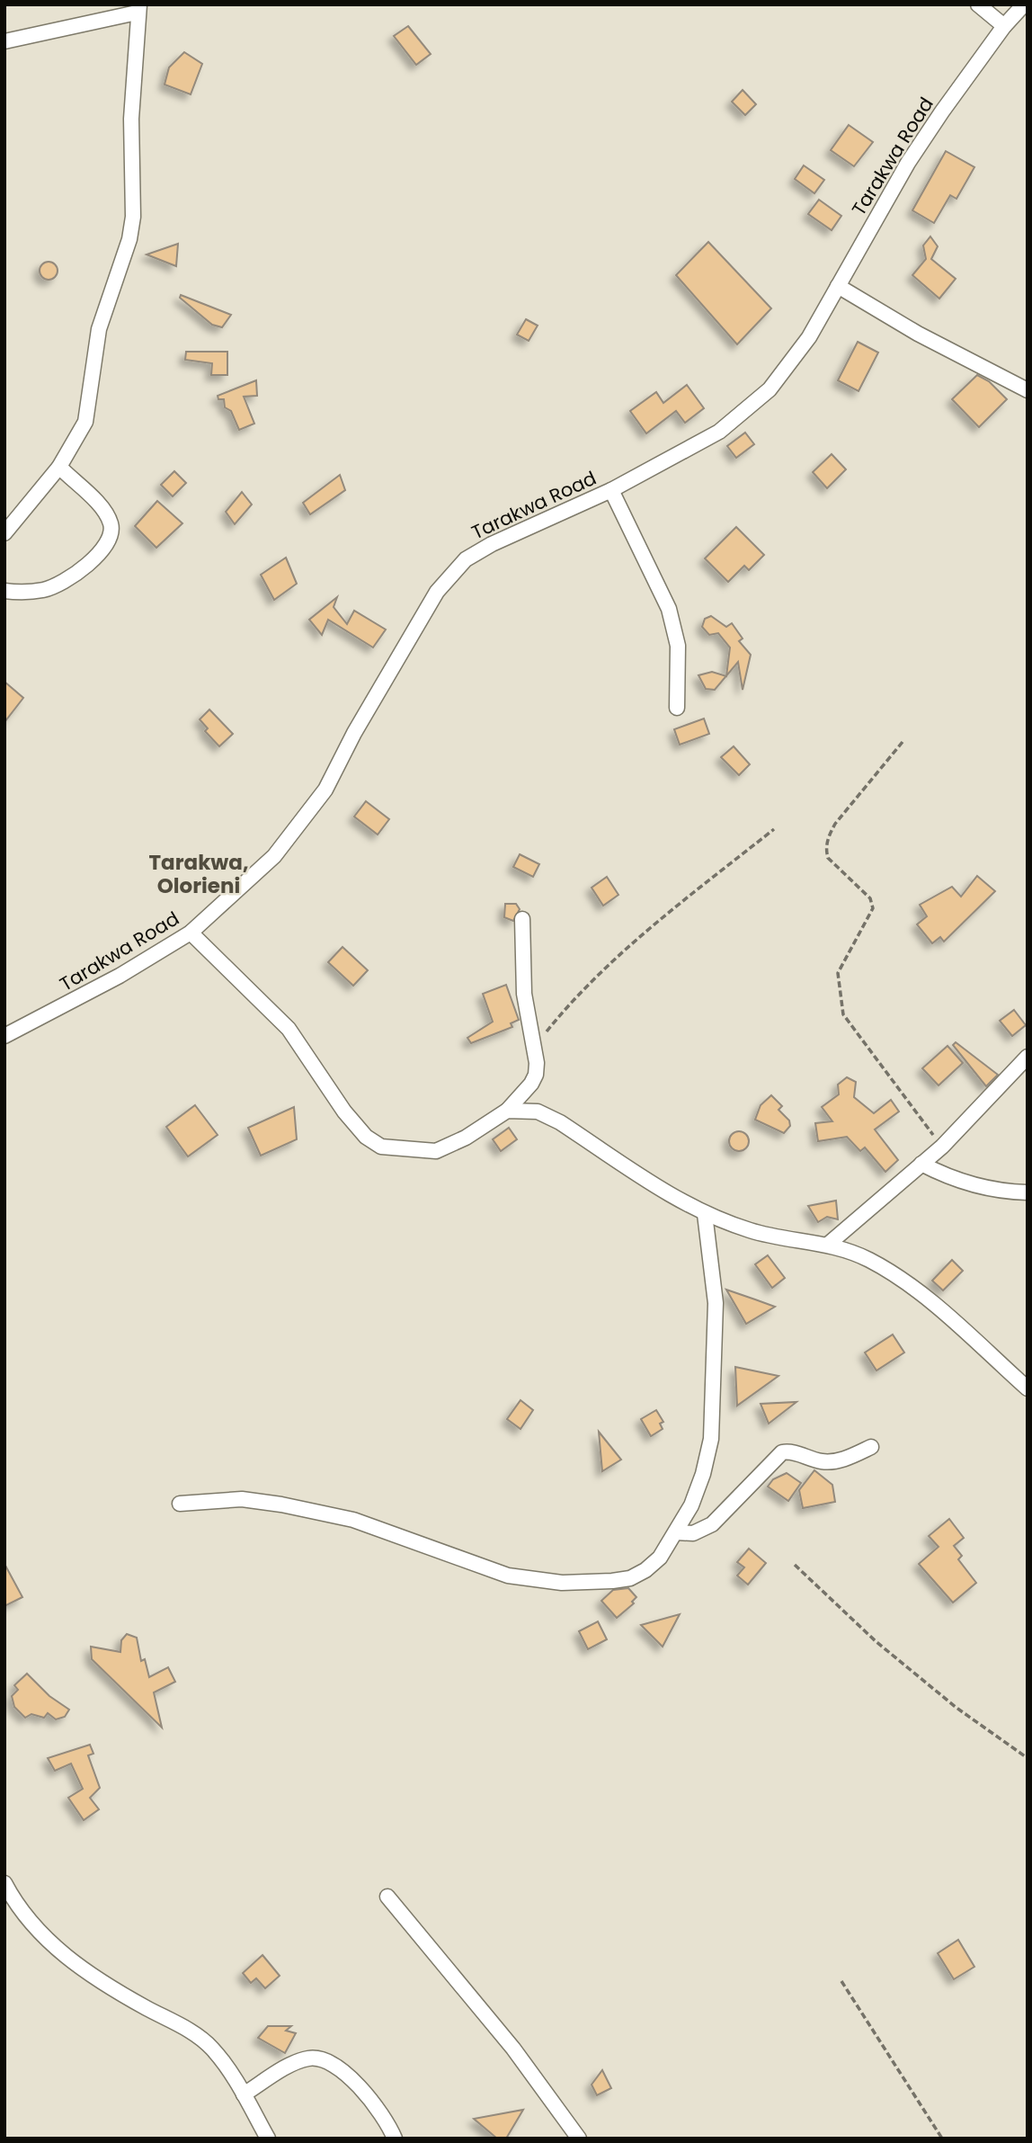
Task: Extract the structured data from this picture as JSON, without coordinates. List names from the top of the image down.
{
  "streets": {
    "street": ["Tarakwa Road"]
  },
  "districts": ["Tarakwa, Olorieni"]
}
